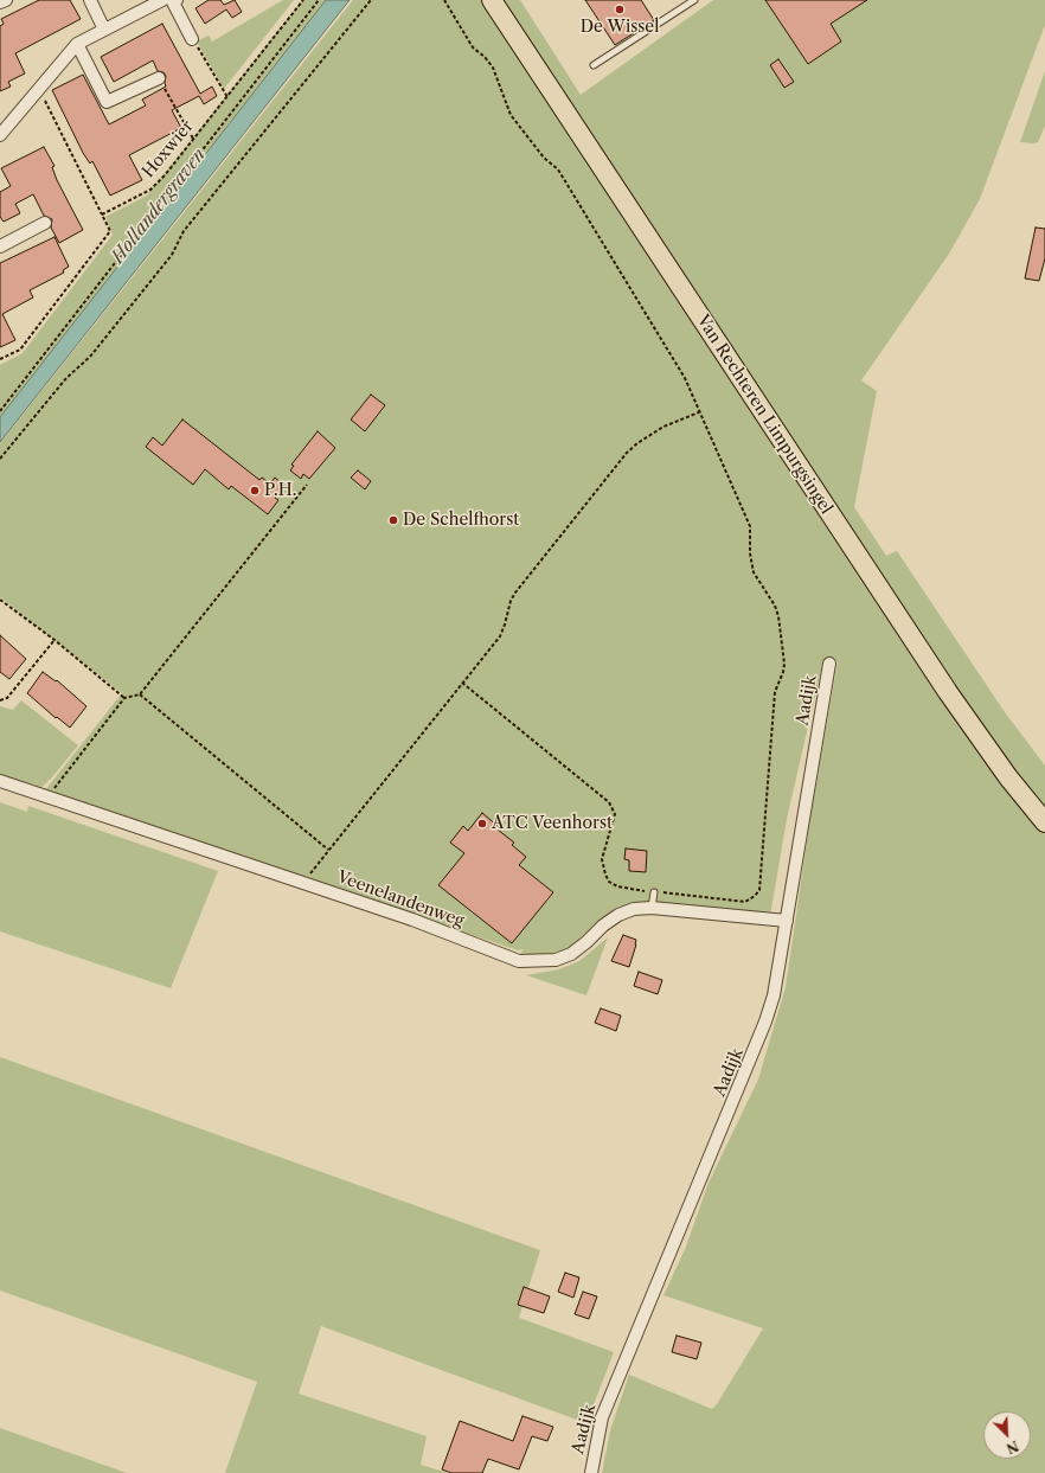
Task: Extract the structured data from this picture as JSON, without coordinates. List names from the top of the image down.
{
  "streets": {
    "main road": ["Van Rechteren Limpurgsingel"],
    "street": ["Aadijk", "Veenelandenweg"],
    "path": ["Hoxwier"]
  },
  "crossings": [
    ["Aadijk", "Veenelandenweg"]
  ],
  "water": ["Hollandergraven"],
  "places": [
    "De Wissel",
    "P.H.",
    "De Schelfhorst",
    "ATC Veenhorst"
  ],
  "north": "bottom right"
}
